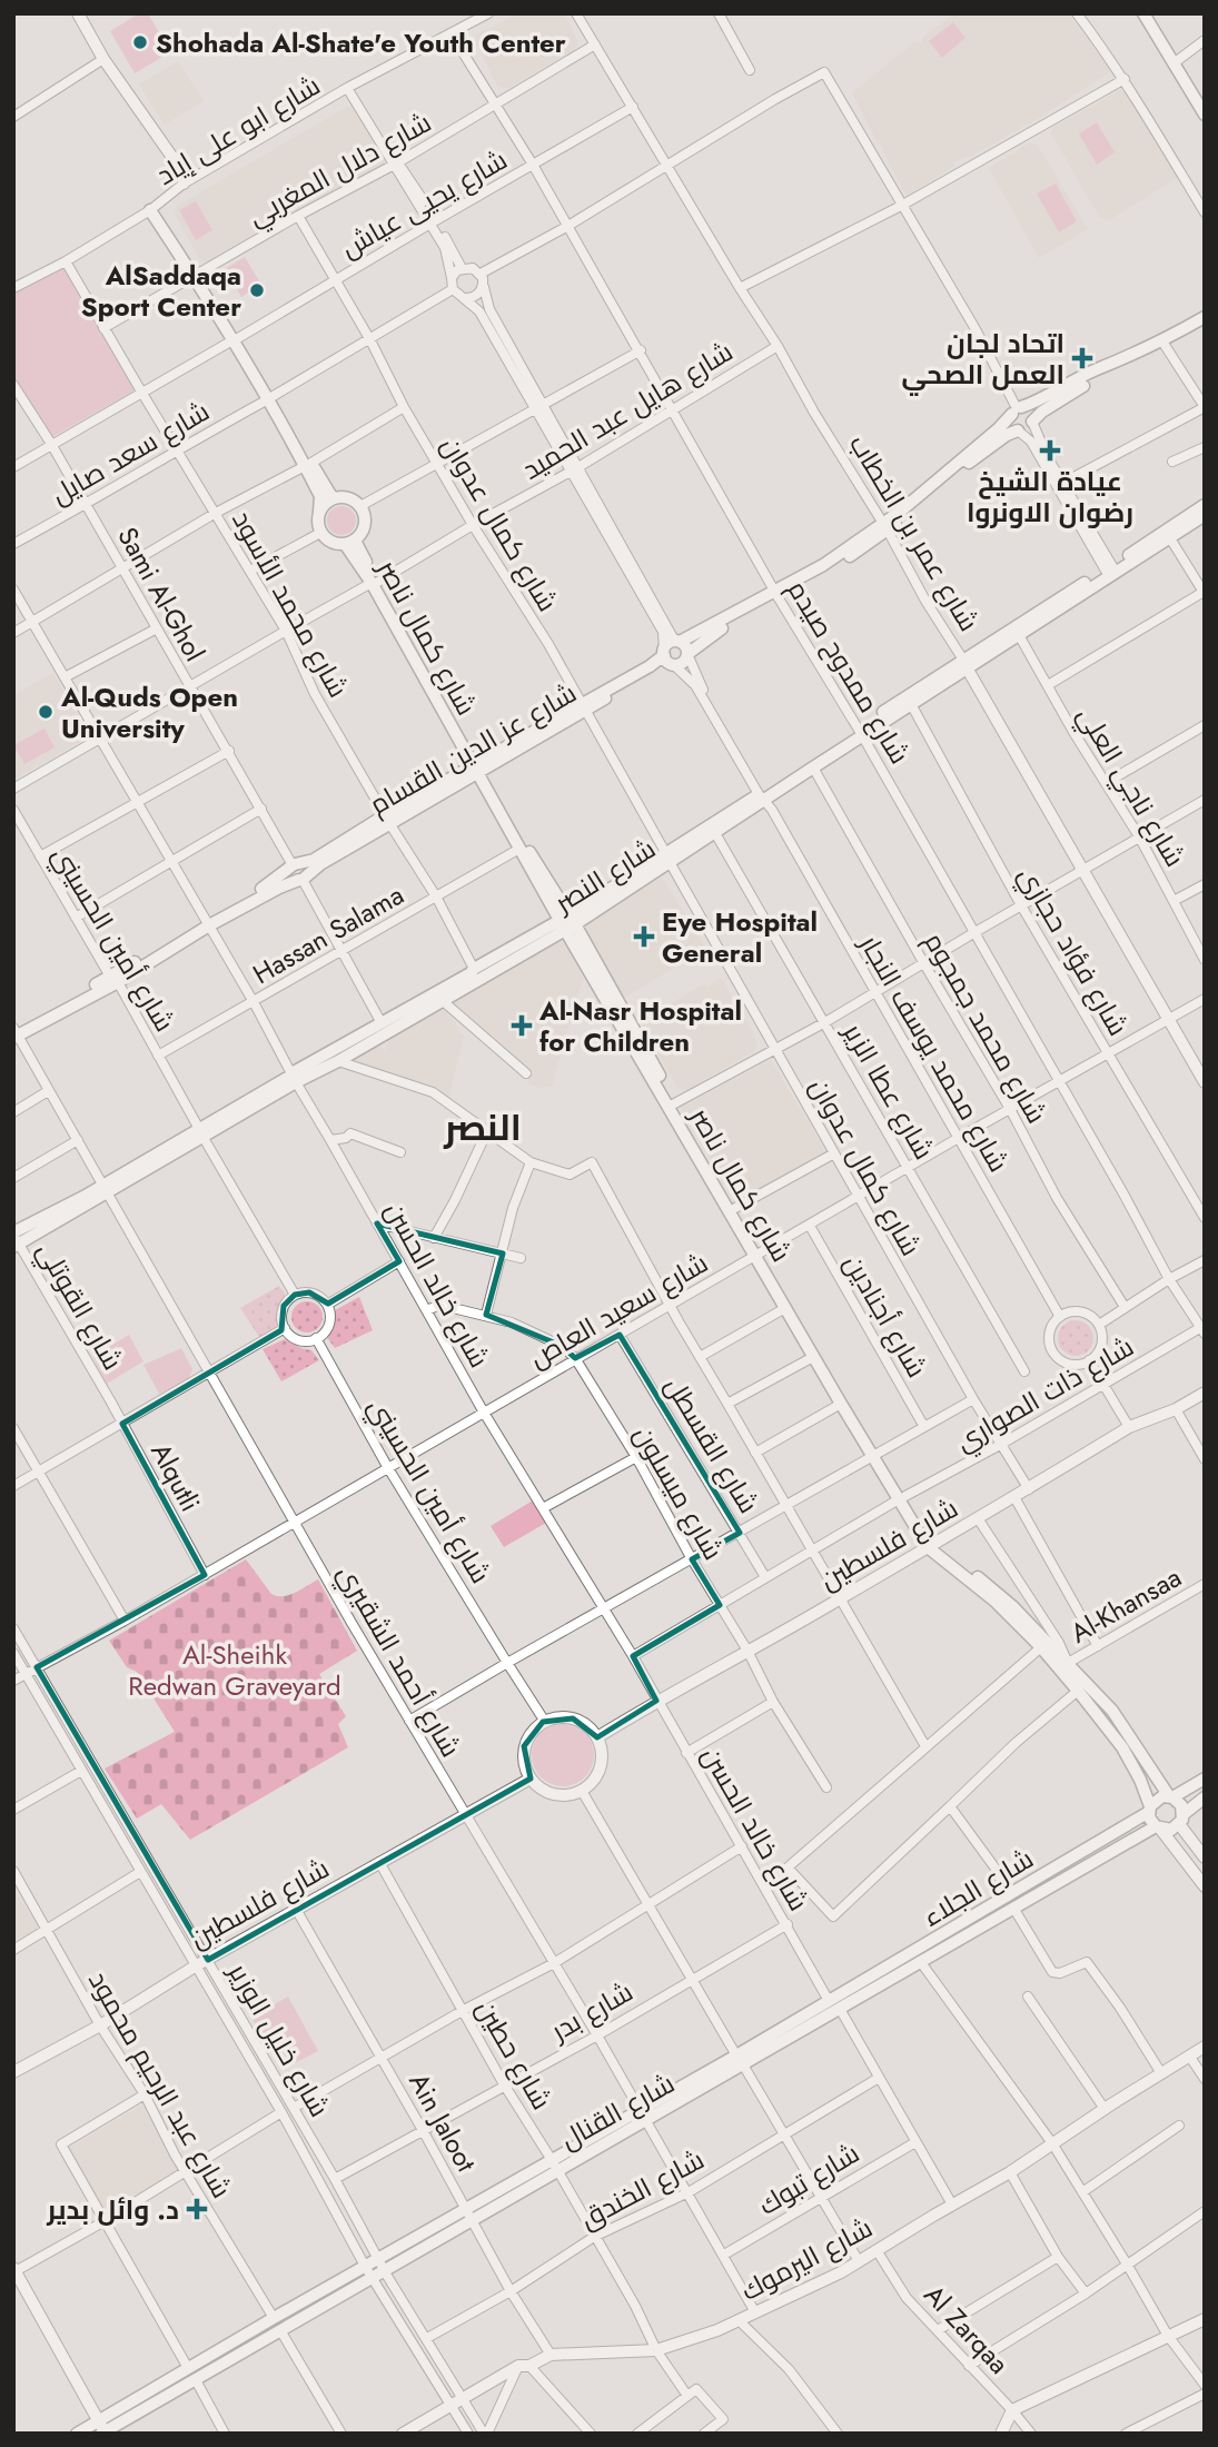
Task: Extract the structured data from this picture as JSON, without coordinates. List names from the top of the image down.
{
  "streets": {
    "main road": [
      "شارع كمال ناصر",
      "شارع عز الدين القسام",
      "شارع النصر",
      "شارع الجلاء",
      "شارع القنال"
    ],
    "street": [
      "شارع ابو على إياد",
      "شارع دلال المغربي",
      "شارع يحيى عياش",
      "شارع هايل عبد الحميد",
      "شارع سعد صايل",
      "شارع كمال عدوان",
      "شارع عمر بن الخطاب",
      "Sami Al-Ghol",
      "شارع محمد الأسود",
      "شارع ممدوح صيدم",
      "شارع ناجي العلي",
      "Hassan Salama",
      "شارع أمين الحسيني",
      "شارع فؤاد حجازي",
      "شارع محمد جمجوم",
      "شارع محمد يوسف النجار",
      "شارع عطا الزير",
      "شارع خالد الحسن",
      "شارع القوتلي",
      "شارع سعيد العاص",
      "شارع أجنادين",
      "شارع ذات الصواري",
      "شارع القسطل",
      "Alqutli",
      "شارع ميسلون",
      "شارع فلسطين",
      "Al-Khansaa",
      "شارع أحمد الشقيري",
      "شارع بدر",
      "شارع خليل الوزير",
      "شارع حطين",
      "شارع عبد الرحيم محمود",
      "Ain Jaloot",
      "شارع تبوك",
      "شارع الخندق",
      "شارع اليرموك",
      "Al Zarqaa"
    ]
  },
  "crossings": [
    ["شارع ابو على إياد", "شارع محمد الأسود"],
    ["شارع ابو على إياد", "شارع ممدوح صيدم"],
    ["شارع دلال المغربي", "شارع كمال عدوان"],
    ["شارع دلال المغربي", "شارع عمر بن الخطاب"],
    ["شارع دلال المغربي", "شارع محمد الأسود"],
    ["شارع دلال المغربي", "شارع ممدوح صيدم"],
    ["شارع يحيى عياش", "شارع كمال عدوان"],
    ["شارع يحيى عياش", "شارع عمر بن الخطاب"],
    ["شارع يحيى عياش", "Sami Al-Ghol"],
    ["شارع يحيى عياش", "شارع محمد الأسود"],
    ["شارع يحيى عياش", "شارع ممدوح صيدم"],
    ["شارع هايل عبد الحميد", "شارع كمال عدوان"],
    ["شارع هايل عبد الحميد", "شارع عمر بن الخطاب"],
    ["شارع هايل عبد الحميد", "Sami Al-Ghol"],
    ["شارع هايل عبد الحميد", "شارع محمد الأسود"],
    ["شارع هايل عبد الحميد", "شارع كمال ناصر"],
    ["شارع هايل عبد الحميد", "شارع ممدوح صيدم"],
    ["شارع هايل عبد الحميد", "شارع خالد الحسن"],
    ["شارع سعد صايل", "شارع كمال عدوان"],
    ["شارع سعد صايل", "Sami Al-Ghol"],
    ["شارع سعد صايل", "شارع محمد الأسود"],
    ["شارع كمال عدوان", "شارع عز الدين القسام"],
    ["شارع كمال عدوان", "شارع النصر"],
    ["شارع كمال عدوان", "شارع سعيد العاص"],
    ["شارع كمال عدوان", "شارع ذات الصواري"],
    ["شارع كمال عدوان", "شارع فلسطين"],
    ["شارع عمر بن الخطاب", "شارع عز الدين القسام"],
    ["شارع عمر بن الخطاب", "شارع النصر"],
    ["شارع عمر بن الخطاب", "شارع سعيد العاص"],
    ["Sami Al-Ghol", "شارع عز الدين القسام"],
    ["شارع محمد الأسود", "شارع عز الدين القسام"],
    ["شارع محمد الأسود", "شارع النصر"],
    ["شارع محمد الأسود", "Hassan Salama"],
    ["شارع كمال ناصر", "شارع عز الدين القسام"],
    ["شارع كمال ناصر", "شارع النصر"],
    ["شارع كمال ناصر", "Hassan Salama"],
    ["شارع كمال ناصر", "شارع سعيد العاص"],
    ["شارع كمال ناصر", "شارع ذات الصواري"],
    ["شارع كمال ناصر", "شارع فلسطين"],
    ["شارع كمال ناصر", "Al-Khansaa"],
    ["شارع كمال ناصر", "شارع الجلاء"],
    ["شارع كمال ناصر", "شارع القنال"],
    ["شارع ممدوح صيدم", "شارع عز الدين القسام"],
    ["شارع ممدوح صيدم", "شارع النصر"],
    ["شارع ممدوح صيدم", "شارع سعيد العاص"],
    ["شارع ممدوح صيدم", "شارع ذات الصواري"],
    ["شارع عز الدين القسام", "شارع أمين الحسيني"],
    ["شارع عز الدين القسام", "شارع محمد يوسف النجار"],
    ["شارع عز الدين القسام", "شارع خالد الحسن"],
    ["شارع عز الدين القسام", "شارع أحمد الشقيري"],
    ["شارع ناجي العلي", "شارع النصر"],
    ["شارع النصر", "شارع أمين الحسيني"],
    ["شارع النصر", "شارع فؤاد حجازي"],
    ["شارع النصر", "شارع محمد جمجوم"],
    ["شارع النصر", "شارع محمد يوسف النجار"],
    ["شارع النصر", "شارع عطا الزير"],
    ["شارع النصر", "شارع خالد الحسن"],
    ["شارع النصر", "شارع القوتلي"],
    ["شارع النصر", "شارع أحمد الشقيري"],
    ["Hassan Salama", "شارع أمين الحسيني"],
    ["Hassan Salama", "شارع خالد الحسن"],
    ["شارع أمين الحسيني", "شارع سعيد العاص"],
    ["شارع أمين الحسيني", "شارع فلسطين"],
    ["شارع فؤاد حجازي", "شارع سعيد العاص"],
    ["شارع محمد جمجوم", "شارع سعيد العاص"],
    ["شارع محمد يوسف النجار", "شارع سعيد العاص"],
    ["شارع عطا الزير", "شارع سعيد العاص"],
    ["شارع خالد الحسن", "شارع سعيد العاص"],
    ["شارع خالد الحسن", "شارع ذات الصواري"],
    ["شارع خالد الحسن", "شارع ميسلون"],
    ["شارع خالد الحسن", "شارع فلسطين"],
    ["شارع خالد الحسن", "شارع الجلاء"],
    ["شارع خالد الحسن", "شارع بدر"],
    ["شارع خالد الحسن", "شارع القنال"],
    ["شارع القوتلي", "Alqutli"],
    ["شارع سعيد العاص", "شارع أجنادين"],
    ["شارع سعيد العاص", "شارع القسطل"],
    ["شارع سعيد العاص", "Alqutli"],
    ["شارع سعيد العاص", "شارع ميسلون"],
    ["شارع سعيد العاص", "شارع أحمد الشقيري"],
    ["شارع سعيد العاص", "شارع خليل الوزير"],
    ["شارع ذات الصواري", "شارع القسطل"],
    ["شارع ذات الصواري", "شارع ميسلون"],
    ["شارع ميسلون", "شارع فلسطين"],
    ["شارع فلسطين", "شارع أحمد الشقيري"],
    ["شارع فلسطين", "شارع خليل الوزير"],
    ["شارع فلسطين", "شارع حطين"],
    ["شارع فلسطين", "شارع عبد الرحيم محمود"],
    ["شارع فلسطين", "Ain Jaloot"],
    ["شارع أحمد الشقيري", "شارع بدر"],
    ["شارع أحمد الشقيري", "شارع القنال"],
    ["شارع أحمد الشقيري", "شارع تبوك"],
    ["شارع أحمد الشقيري", "شارع الخندق"],
    ["شارع أحمد الشقيري", "شارع اليرموك"],
    ["شارع الجلاء", "شارع القنال"],
    ["شارع بدر", "شارع خليل الوزير"],
    ["شارع بدر", "شارع حطين"],
    ["شارع بدر", "Ain Jaloot"],
    ["شارع خليل الوزير", "شارع القنال"],
    ["شارع خليل الوزير", "شارع الخندق"],
    ["شارع خليل الوزير", "شارع اليرموك"],
    ["شارع حطين", "شارع القنال"],
    ["شارع حطين", "شارع الخندق"],
    ["شارع حطين", "شارع اليرموك"],
    ["شارع عبد الرحيم محمود", "شارع القنال"],
    ["شارع القنال", "Ain Jaloot"],
    ["Ain Jaloot", "شارع الخندق"],
    ["Ain Jaloot", "شارع اليرموك"],
    ["شارع اليرموك", "Al Zarqaa"]
  ],
  "districts": ["النصر"],
  "parks": ["Al-Sheihk Redwan Graveyard"],
  "places": {
    "other": ["Shohada Al-Shate'e Youth Center", "AlSaddaqa Sport Center", "Al-Quds Open University"],
    "health": [
      "اتحاد لجان العمل الصحي",
      "عيادة الشيخ رضوان الاونروا",
      "Eye Hospital General",
      "Al-Nasr Hospital for Children",
      "د. وائل بدير"
    ]
  }
}
